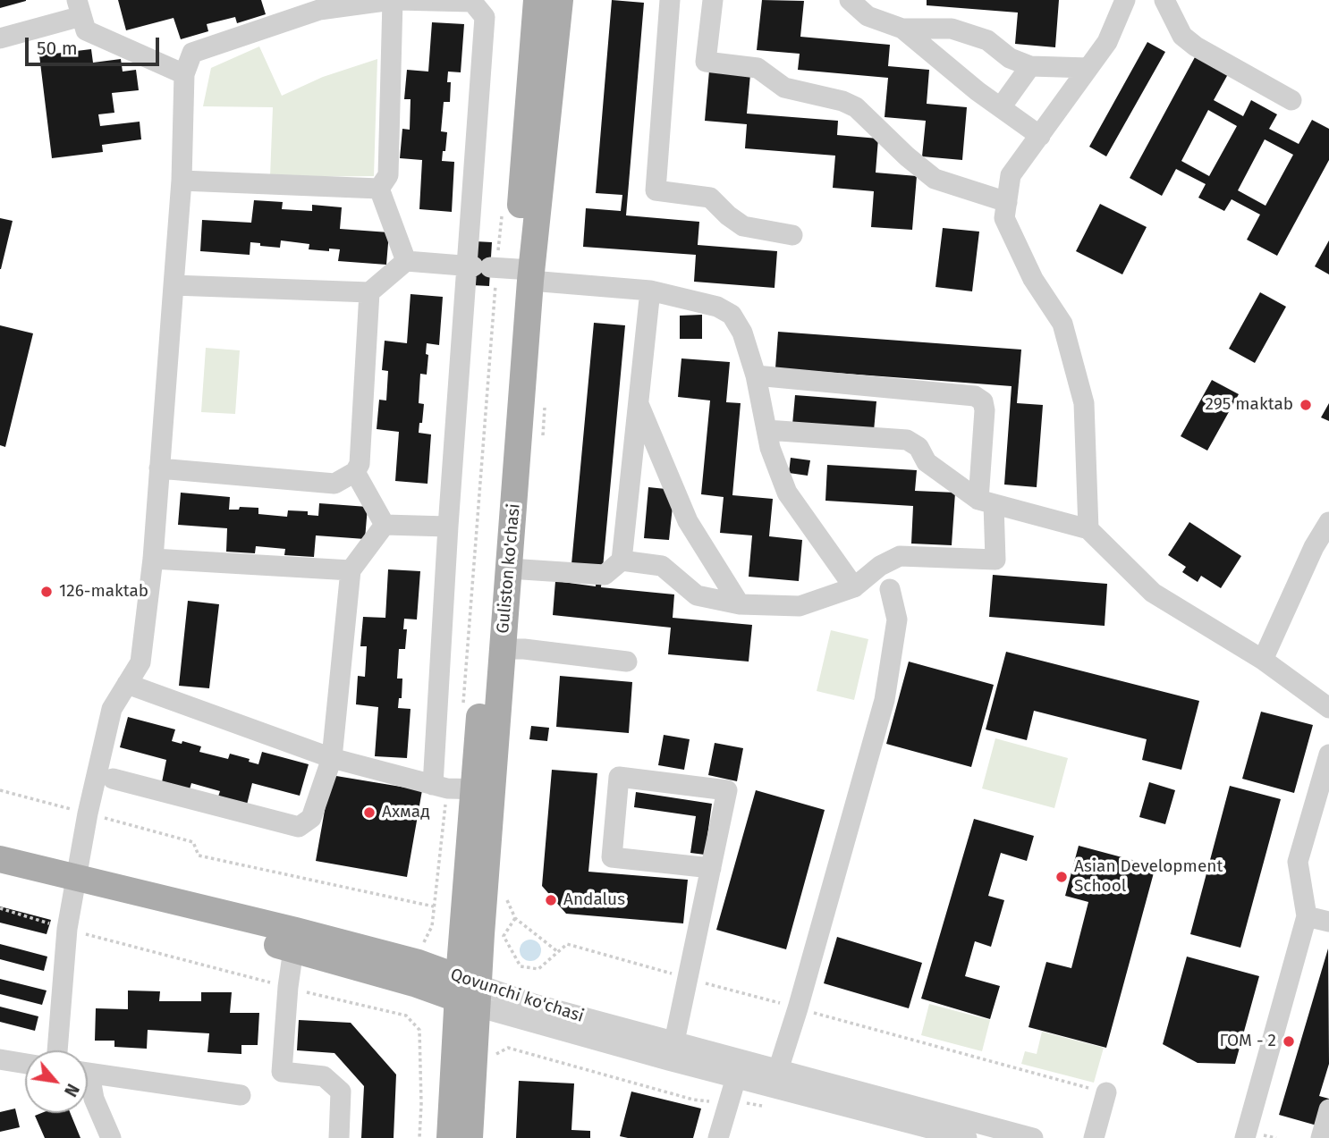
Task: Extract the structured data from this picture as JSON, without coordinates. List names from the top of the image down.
{
  "streets": {
    "main road": ["Guliston ko'chasi", "Qovunchi ko'chasi"]
  },
  "crossings": [
    ["Guliston ko'chasi", "Qovunchi ko'chasi"]
  ],
  "places": [
    "295 maktab",
    "126-maktab",
    "Ахмад",
    "Asian Development School",
    "Andalus",
    "ГОМ - 2"
  ],
  "scale_bar": "50 m",
  "north": "bottom right"
}
